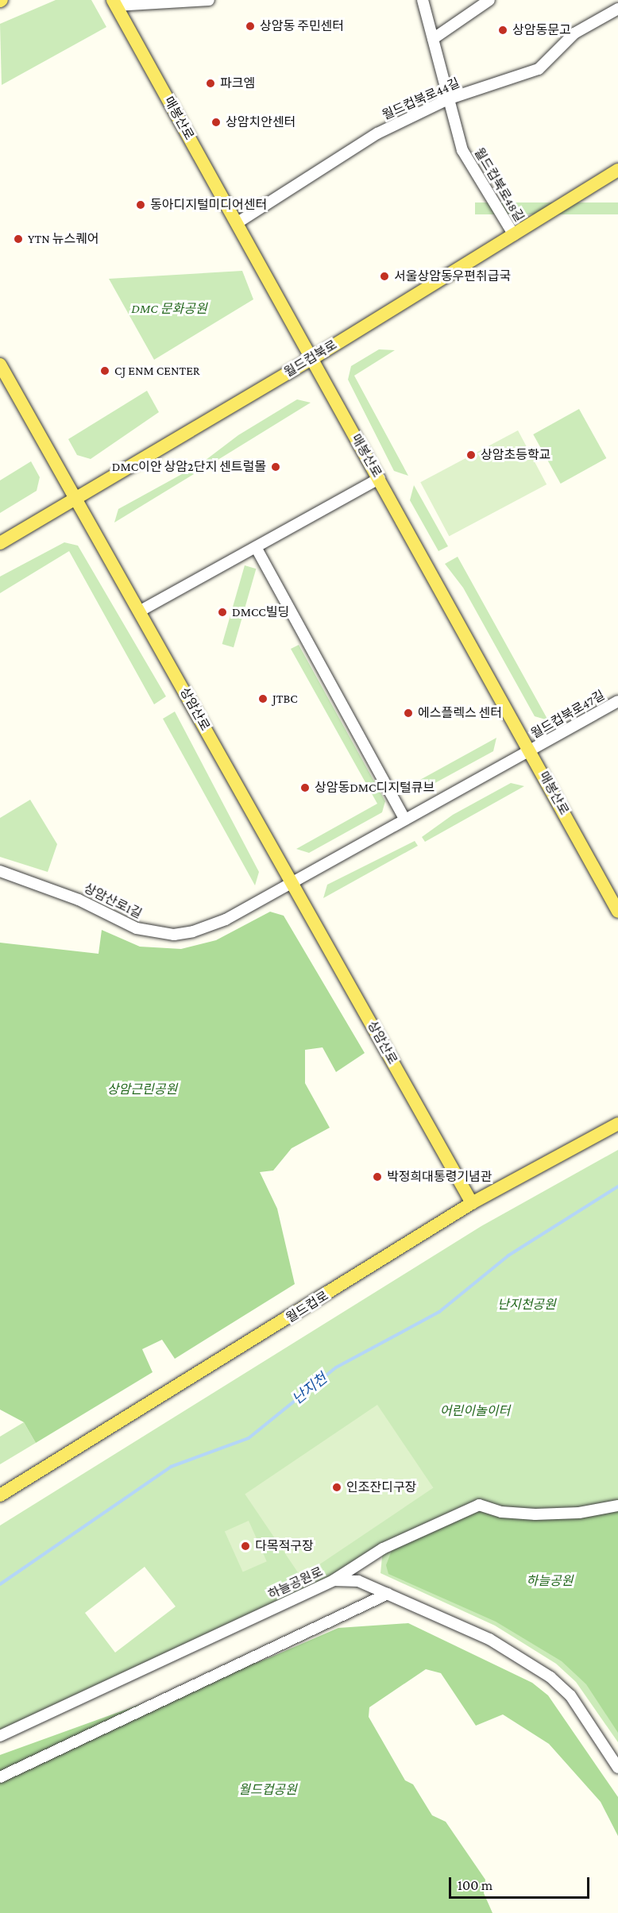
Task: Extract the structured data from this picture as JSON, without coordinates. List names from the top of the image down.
{
  "streets": {
    "main road": [
      "매봉산로",
      "월드컵북로",
      "상암산로",
      "월드컵로"
    ],
    "street": [
      "월드컵북로44길",
      "월드컵북로48길",
      "월드컵북로47길",
      "상암산로1길",
      "하늘공원로"
    ]
  },
  "crossings": [
    ["월드컵북로44길", "매봉산로"],
    ["월드컵북로44길", "월드컵북로48길"],
    ["매봉산로", "월드컵북로"],
    ["매봉산로", "월드컵북로47길"],
    ["월드컵북로48길", "월드컵북로"],
    ["월드컵북로", "상암산로"],
    ["상암산로", "상암산로1길"],
    ["상암산로", "월드컵로"]
  ],
  "water": ["난지천"],
  "parks": [
    "DMC 문화공원",
    "상암근린공원",
    "난지천공원",
    "어린이놀이터",
    "하늘공원",
    "월드컵공원"
  ],
  "places": [
    "상암동 주민센터",
    "상암동문고",
    "파크엠",
    "상암치안센터",
    "동아디지털미디어센터",
    "YTN 뉴스퀘어",
    "서울상암동우편취급국",
    "CJ ENM CENTER",
    "상암초등학교",
    "DMC이안 상암2단지 센트럴몰",
    "DMCC빌딩",
    "JTBC",
    "에스플렉스 센터",
    "상암동DMC디지털큐브",
    "박정희대통령기념관",
    "인조잔디구장",
    "다목적구장"
  ],
  "scale_bar": "100 m"
}
